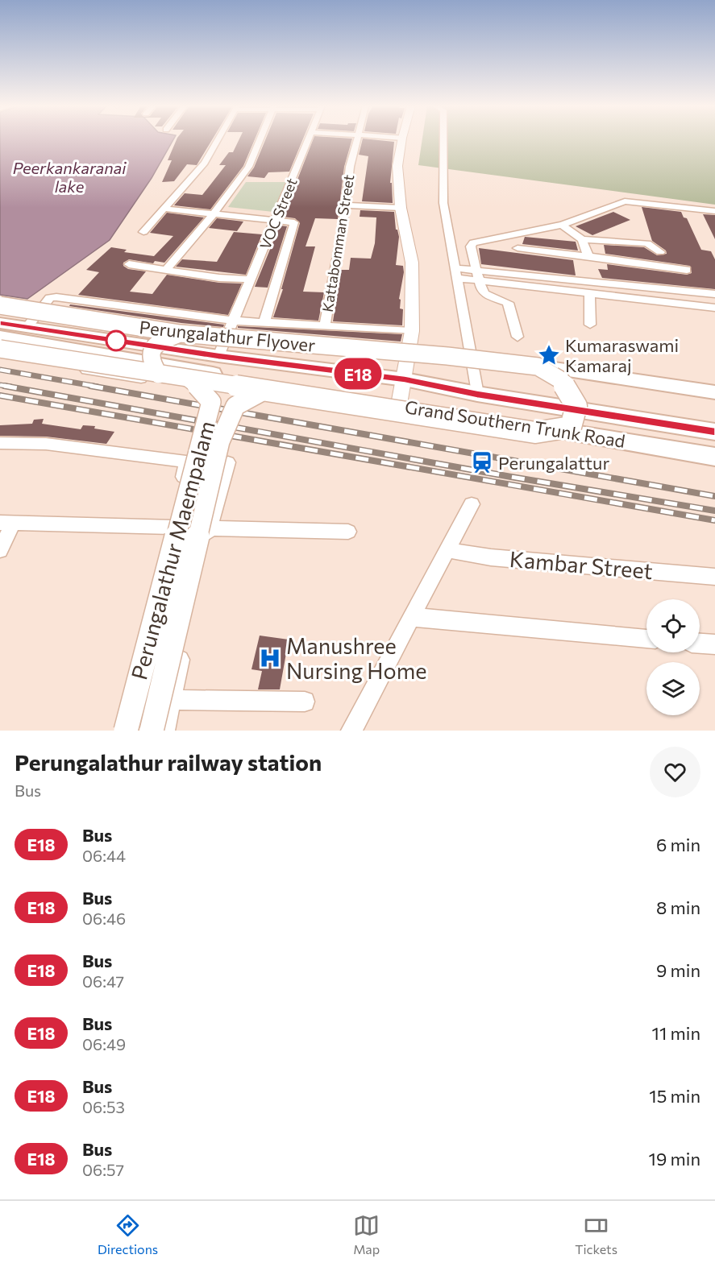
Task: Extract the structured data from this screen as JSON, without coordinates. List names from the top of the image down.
{
  "streets": {
    "highway": ["Perungalathur Flyover", "Grand Southern Trunk Road"],
    "main road": ["Perungalathur Maempalam"],
    "street": ["VOC Street", "Kattabomman Street", "Kambar Street"]
  },
  "crossings": [
    ["VOC Street", "Grand Southern Trunk Road"]
  ],
  "water": ["Peerkankaranai lake"],
  "places": {
    "place": ["Kumaraswami Kamaraj"],
    "station": ["Perungalattur"],
    "hospital": ["Manushree Nursing Home"]
  },
  "lines": ["bus line E18"],
  "page": {
    "on_map": "E18",
    "heading": ["Perungalathur railway station", "Bus"],
    "list": [
      {
        "mark": "E18",
        "name": "Bus",
        "note": "06:44",
        "value": "6 min"
      },
      {
        "mark": "E18",
        "name": "Bus",
        "note": "06:46",
        "value": "8 min"
      },
      {
        "mark": "E18",
        "name": "Bus",
        "note": "06:47",
        "value": "9 min"
      },
      {
        "mark": "E18",
        "name": "Bus",
        "note": "06:49",
        "value": "11 min"
      },
      {
        "mark": "E18",
        "name": "Bus",
        "note": "06:53",
        "value": "15 min"
      },
      {
        "mark": "E18",
        "name": "Bus",
        "note": "06:57",
        "value": "19 min"
      }
    ],
    "tabs": ["Directions", "Map", "Tickets"]
  }
}
